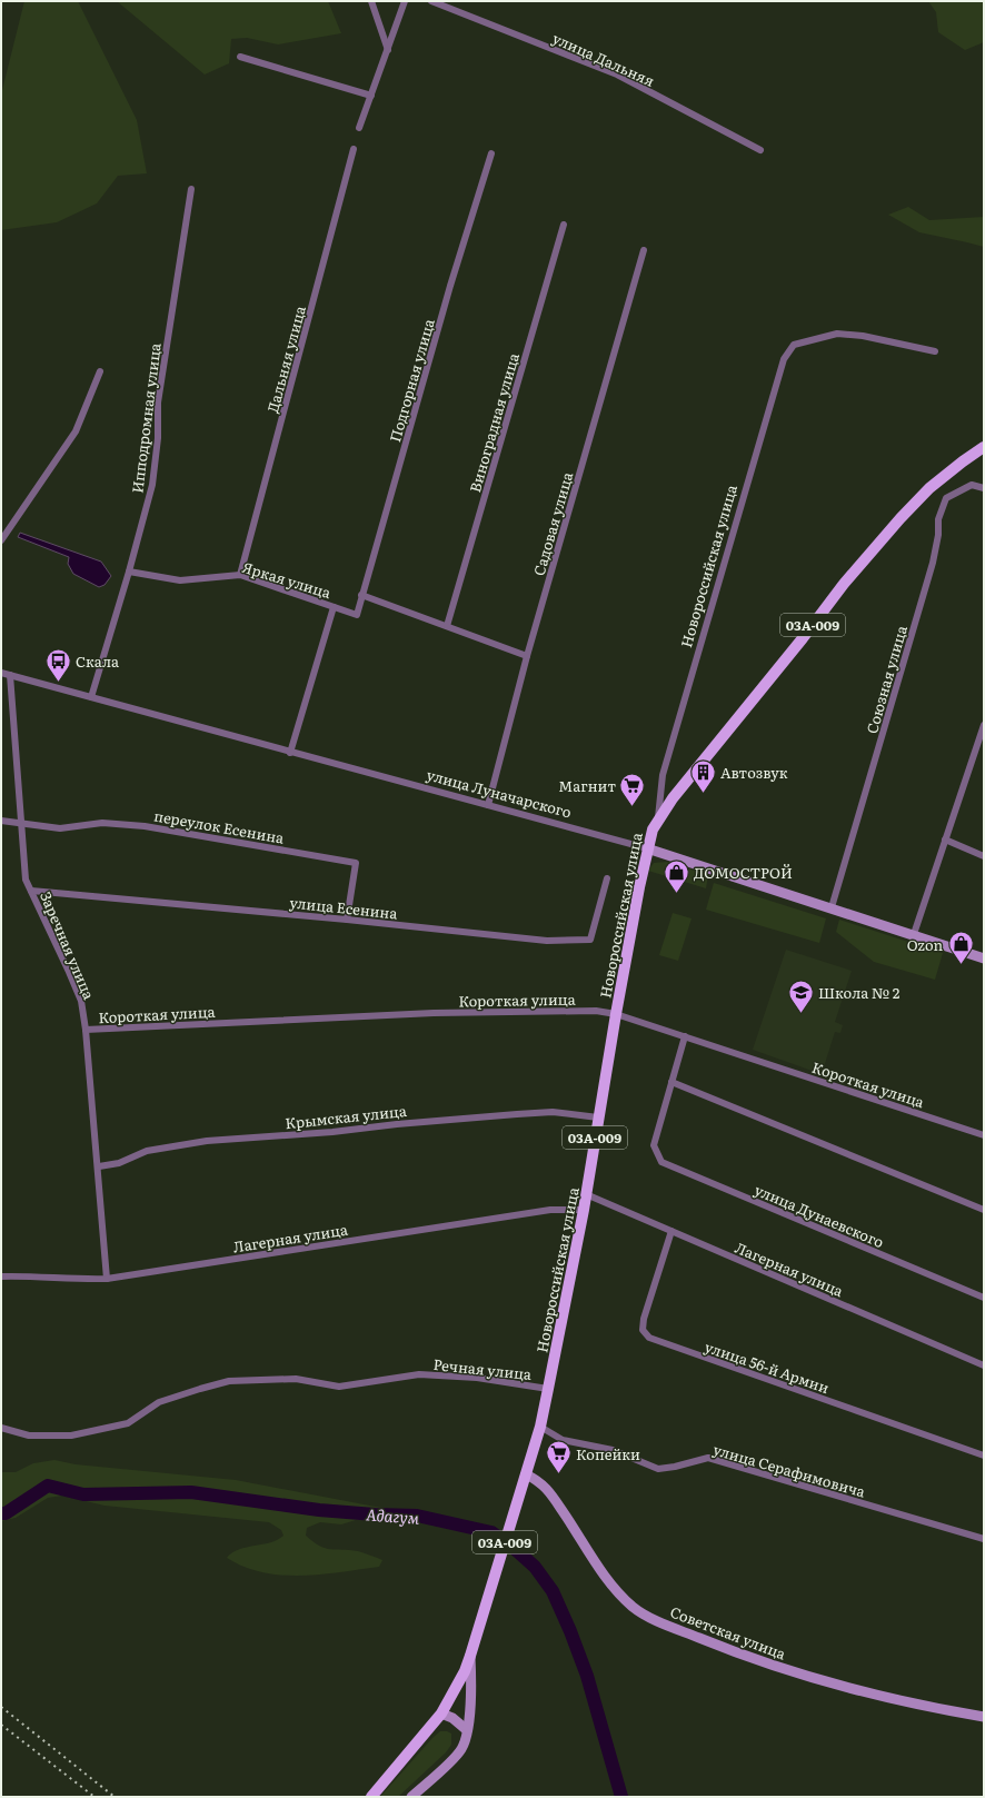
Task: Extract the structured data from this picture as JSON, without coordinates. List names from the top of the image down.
{
  "streets": {
    "main road": [
      "Новороссийская улица",
      "03А-009",
      "улица Луначарского",
      "Советская улица"
    ],
    "street": [
      "улица Дальняя",
      "Дальняя улица",
      "Подгорная улица",
      "Ипподромная улица",
      "Виноградная улица",
      "Садовая улица",
      "Яркая улица",
      "Союзная улица",
      "переулок Есенина",
      "улица Есенина",
      "Заречная улица",
      "Короткая улица",
      "Крымская улица",
      "улица Дунаевского",
      "Лагерная улица",
      "улица 56-й Армии",
      "Речная улица",
      "улица Серафимовича"
    ]
  },
  "crossings": [
    ["Дальняя улица", "Яркая улица"],
    ["Подгорная улица", "Яркая улица"],
    ["Ипподромная улица", "Яркая улица"],
    ["Ипподромная улица", "улица Луначарского"],
    ["Садовая улица", "улица Луначарского"],
    ["Новороссийская улица", "03А-009"],
    ["Новороссийская улица", "улица Луначарского"],
    ["Новороссийская улица", "Короткая улица"],
    ["Новороссийская улица", "Крымская улица"],
    ["Новороссийская улица", "Лагерная улица"],
    ["Новороссийская улица", "Речная улица"],
    ["Новороссийская улица", "улица Серафимовича"],
    ["Новороссийская улица", "Советская улица"],
    ["Союзная улица", "улица Луначарского"],
    ["улица Луначарского", "Заречная улица"],
    ["переулок Есенина", "улица Есенина"],
    ["переулок Есенина", "Заречная улица"],
    ["улица Есенина", "Заречная улица"],
    ["Заречная улица", "Короткая улица"],
    ["Заречная улица", "Крымская улица"],
    ["Заречная улица", "Лагерная улица"],
    ["Лагерная улица", "улица 56-й Армии"]
  ],
  "water": ["Адагум"],
  "places": {
    "bus stop": ["Скала"],
    "building": ["Автозвук"],
    "supermarket": ["Магнит", "Копейки"],
    "shop": ["ДОМОСТРОЙ", "Ozon"],
    "school or university": ["Школа № 2"]
  }
}
